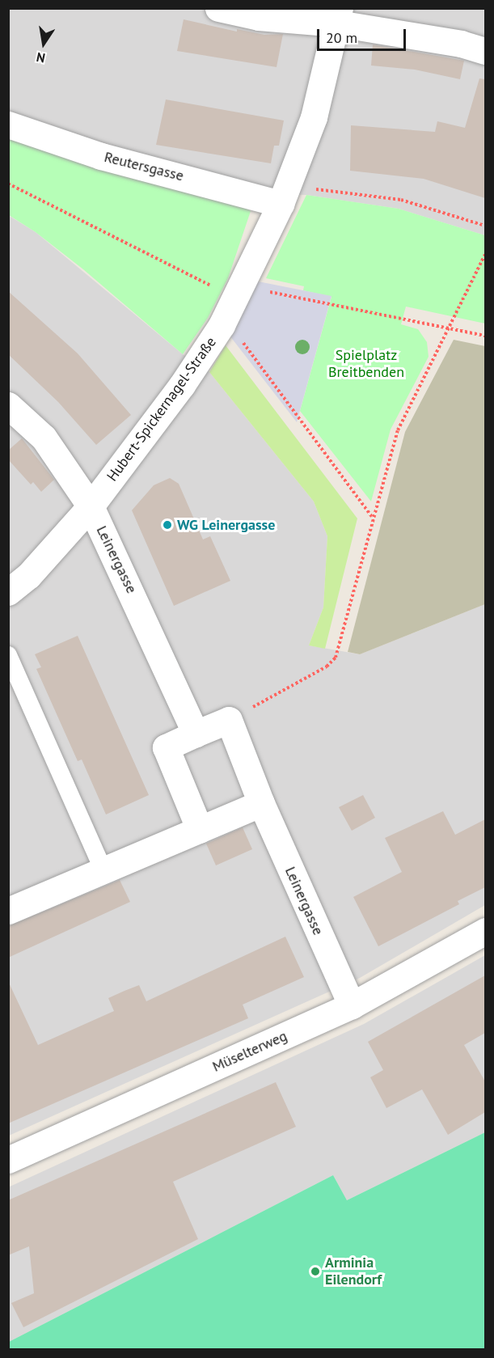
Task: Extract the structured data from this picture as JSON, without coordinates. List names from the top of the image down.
{
  "streets": {
    "street": [
      "Reutersgasse",
      "Hubert-Spickernagel-Straße",
      "Leinergasse",
      "Müselterweg"
    ]
  },
  "crossings": [
    ["Reutersgasse", "Hubert-Spickernagel-Straße"],
    ["Hubert-Spickernagel-Straße", "Leinergasse"],
    ["Leinergasse", "Müselterweg"]
  ],
  "parks": ["Spielplatz Breitbenden"],
  "places": ["WG Leinergasse", "Arminia Eilendorf"],
  "scale_bar": "20 m",
  "north": "bottom"
}
